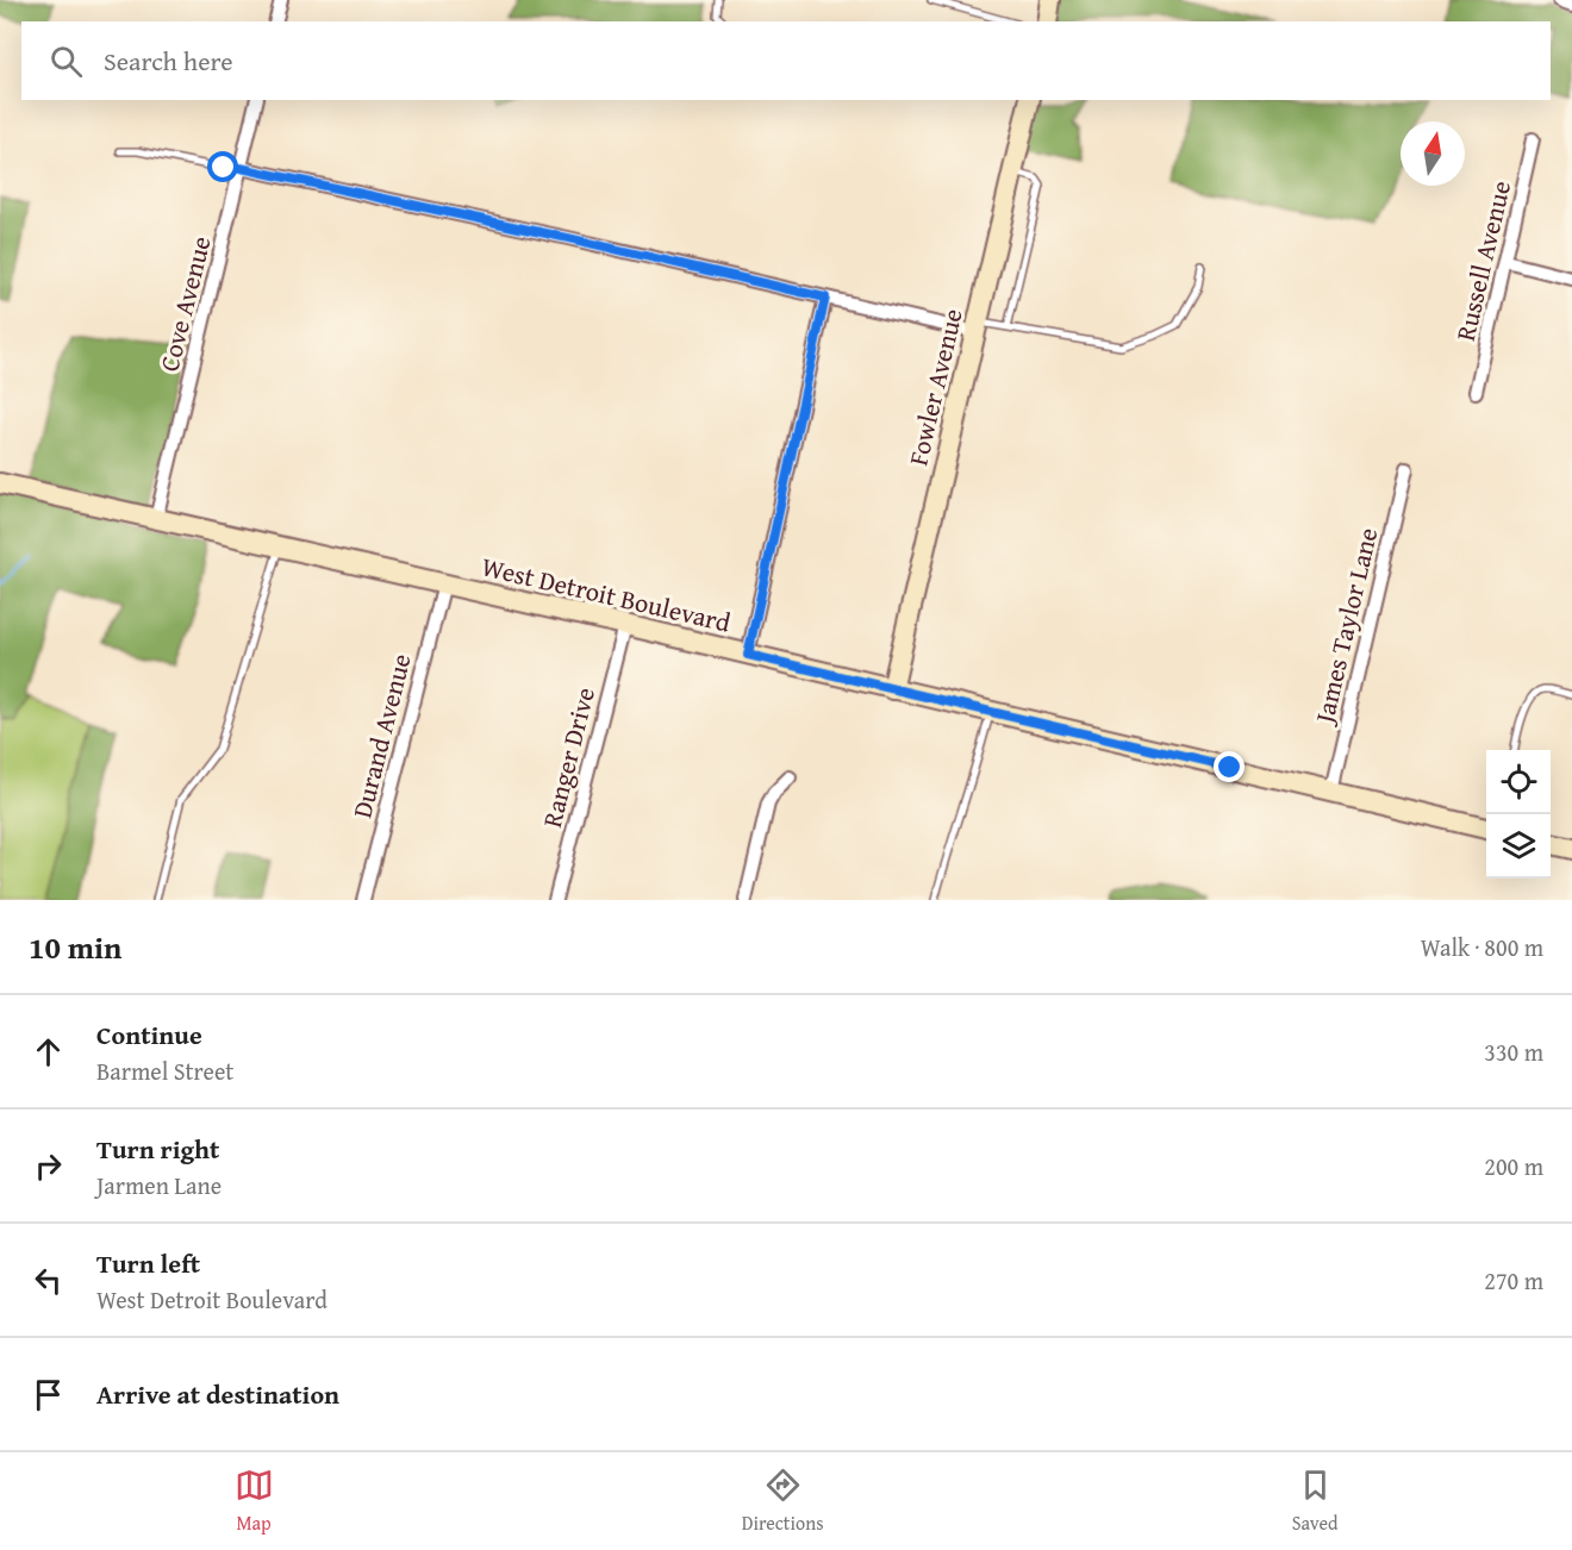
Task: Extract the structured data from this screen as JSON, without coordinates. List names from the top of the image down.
{
  "streets": {
    "street": [
      "Russell Avenue",
      "Cove Avenue",
      "Fowler Avenue",
      "West Detroit Boulevard",
      "James Taylor Lane",
      "Durand Avenue",
      "Ranger Drive"
    ]
  },
  "crossings": [
    ["Cove Avenue", "West Detroit Boulevard"],
    ["Fowler Avenue", "West Detroit Boulevard"],
    ["West Detroit Boulevard", "James Taylor Lane"],
    ["West Detroit Boulevard", "Durand Avenue"],
    ["West Detroit Boulevard", "Ranger Drive"]
  ],
  "north": "top",
  "page": {
    "search": "Search here",
    "heading": ["10 min", "Walk · 800 m"],
    "list": [
      ["Continue", "Barmel Street", "330 m"],
      ["Turn right", "Jarmen Lane", "200 m"],
      ["Turn left", "West Detroit Boulevard", "270 m"],
      "Arrive at destination"
    ],
    "nav": ["Map", "Directions", "Saved"]
  }
}
